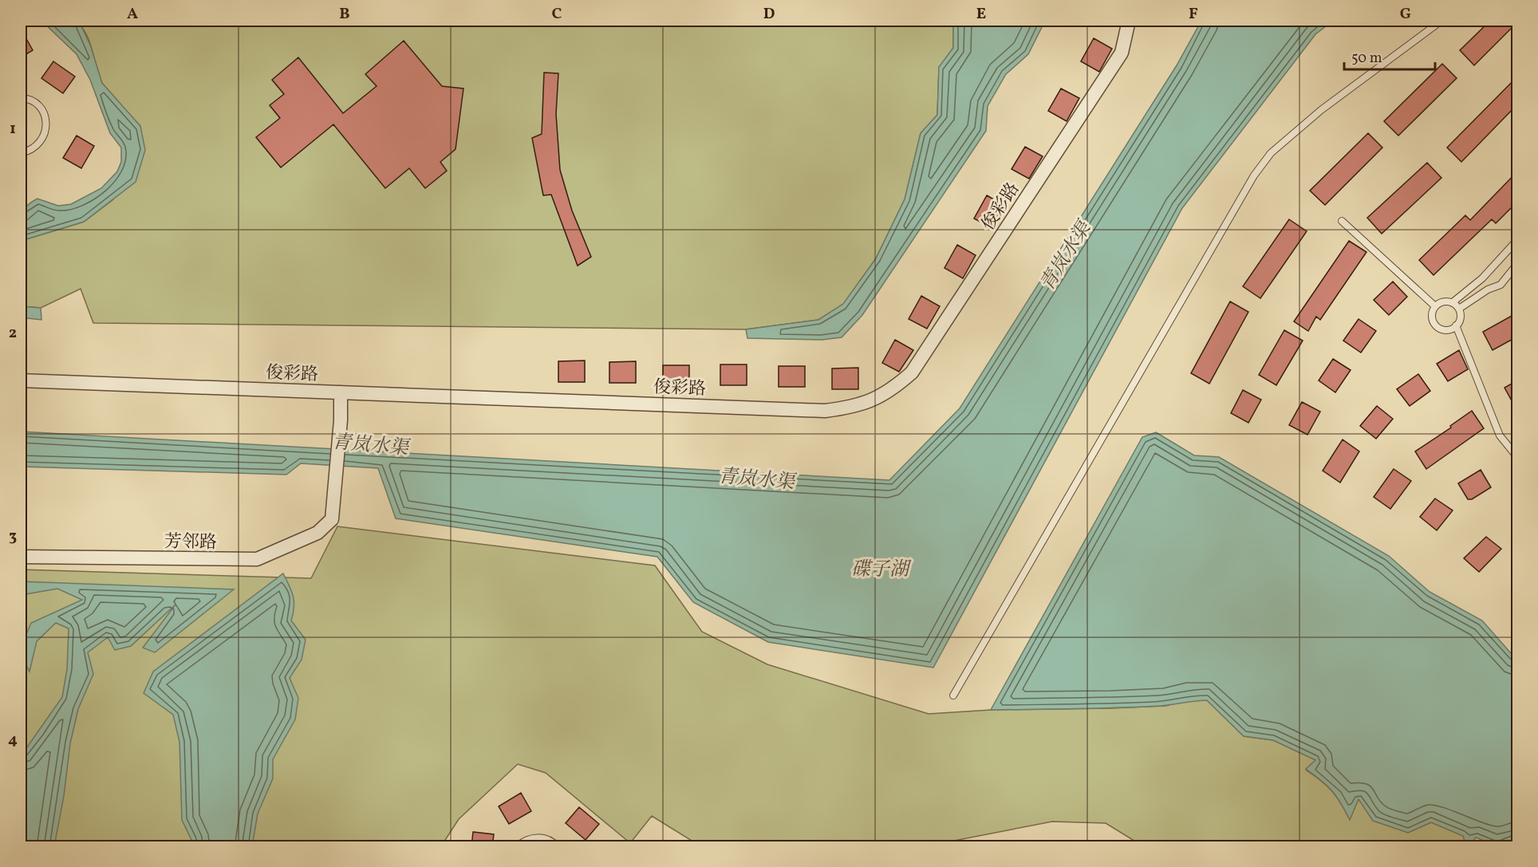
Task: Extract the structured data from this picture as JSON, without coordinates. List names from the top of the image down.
{
  "streets": {
    "street": ["俊彩路", "芳邻路"]
  },
  "crossings": [
    ["俊彩路", "芳邻路"]
  ],
  "water": ["青岚水渠", "碟子湖"],
  "scale_bar": "50 m",
  "grid": {
    "columns": [
      "A",
      "B",
      "C",
      "D",
      "E",
      "F",
      "G"
    ],
    "rows": [
      "1",
      "2",
      "3",
      "4"
    ]
  }
}
